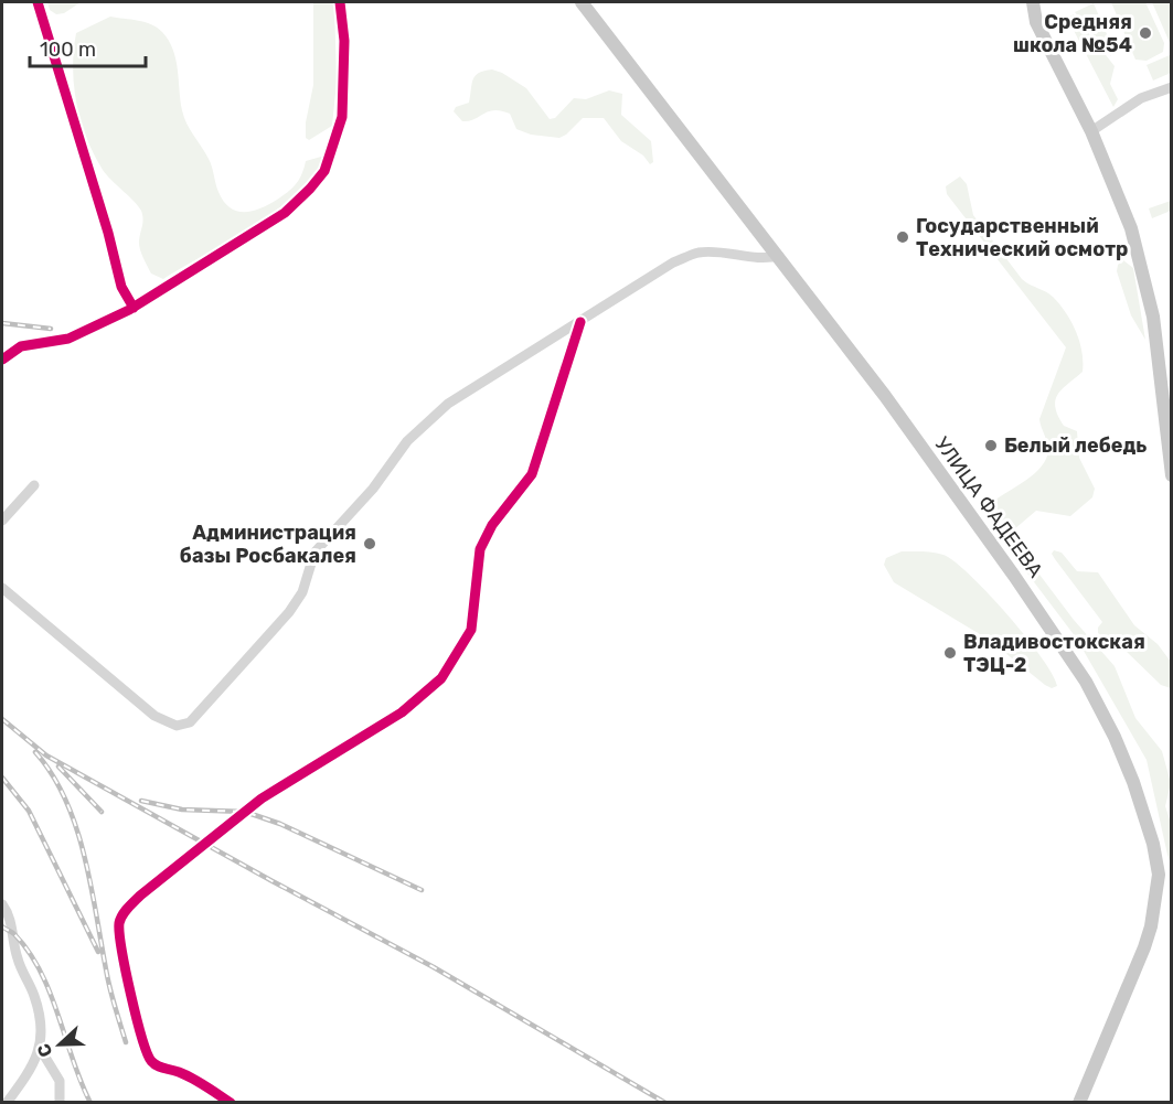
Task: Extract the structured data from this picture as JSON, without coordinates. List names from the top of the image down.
{
  "streets": {
    "main road": ["УЛИЦА ФАДЕЕВА"]
  },
  "places": [
    "Средняя школа №54",
    "Государственный Технический осмотр",
    "Белый лебедь",
    "Администрация базы Росбакалея",
    "Владивостокская ТЭЦ-2"
  ],
  "scale_bar": "100 m",
  "north": "left"
}
